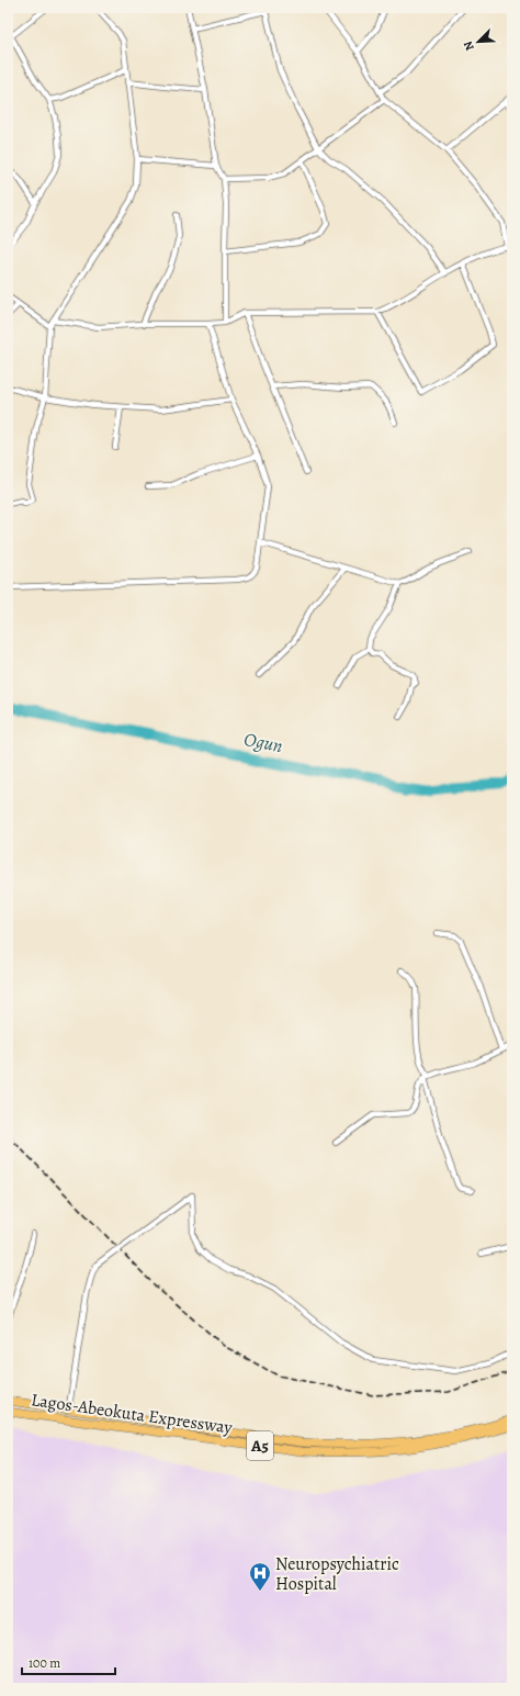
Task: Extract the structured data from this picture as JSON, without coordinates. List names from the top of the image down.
{
  "streets": {
    "highway": ["Lagos-Abeokuta Expressway", "A5"]
  },
  "water": ["Ogun"],
  "places": {
    "hospital": ["Neuropsychiatric Hospital"]
  },
  "scale_bar": "100 m",
  "north": "bottom left"
}
